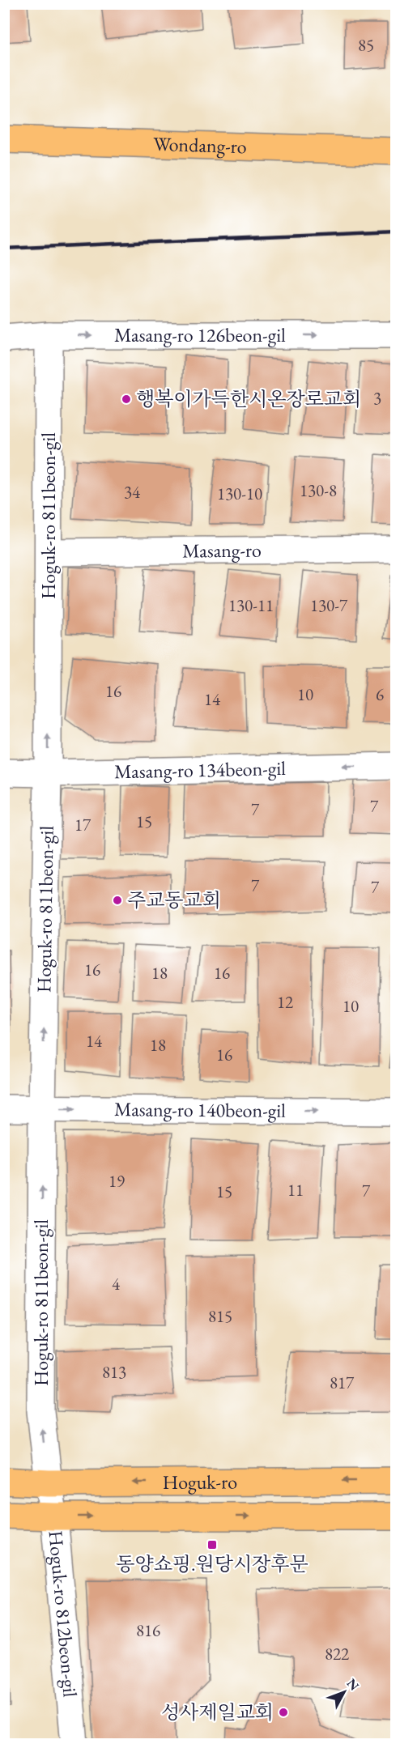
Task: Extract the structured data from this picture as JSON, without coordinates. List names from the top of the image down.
{
  "streets": {
    "main road": ["Wondang-ro", "Hoguk-ro"],
    "street": [
      "Masang-ro 126beon-gil",
      "Hoguk-ro 811beon-gil",
      "Masang-ro",
      "Masang-ro 134beon-gil",
      "Masang-ro 140beon-gil",
      "Hoguk-ro 812beon-gil"
    ]
  },
  "crossings": [
    ["Masang-ro 126beon-gil", "Hoguk-ro 811beon-gil"],
    ["Hoguk-ro 811beon-gil", "Masang-ro"],
    ["Hoguk-ro 811beon-gil", "Masang-ro 134beon-gil"],
    ["Hoguk-ro 811beon-gil", "Masang-ro 140beon-gil"],
    ["Hoguk-ro 811beon-gil", "Hoguk-ro"],
    ["Hoguk-ro 811beon-gil", "Hoguk-ro 812beon-gil"],
    ["Hoguk-ro", "Hoguk-ro 812beon-gil"]
  ],
  "one_way": [
    "Masang-ro 126beon-gil",
    "Hoguk-ro 811beon-gil",
    "Masang-ro 134beon-gil",
    "Masang-ro 140beon-gil"
  ],
  "places": {
    "other": ["행복이가득한시온장로교회", "주교동교회", "성사제일교회"],
    "transit": ["동양쇼핑.원당시장후문"]
  },
  "house_numbers": [
    "85",
    "3",
    "130-8",
    "34",
    "130-10",
    "130-11",
    "130-7",
    "16",
    "10",
    "6",
    "14",
    "7",
    "7",
    "15",
    "17",
    "7",
    "7",
    "16",
    "18",
    "16",
    "12",
    "10",
    "14",
    "18",
    "16",
    "19",
    "11",
    "7",
    "15",
    "4",
    "815",
    "813",
    "817",
    "816",
    "822"
  ],
  "north": "top right"
}
